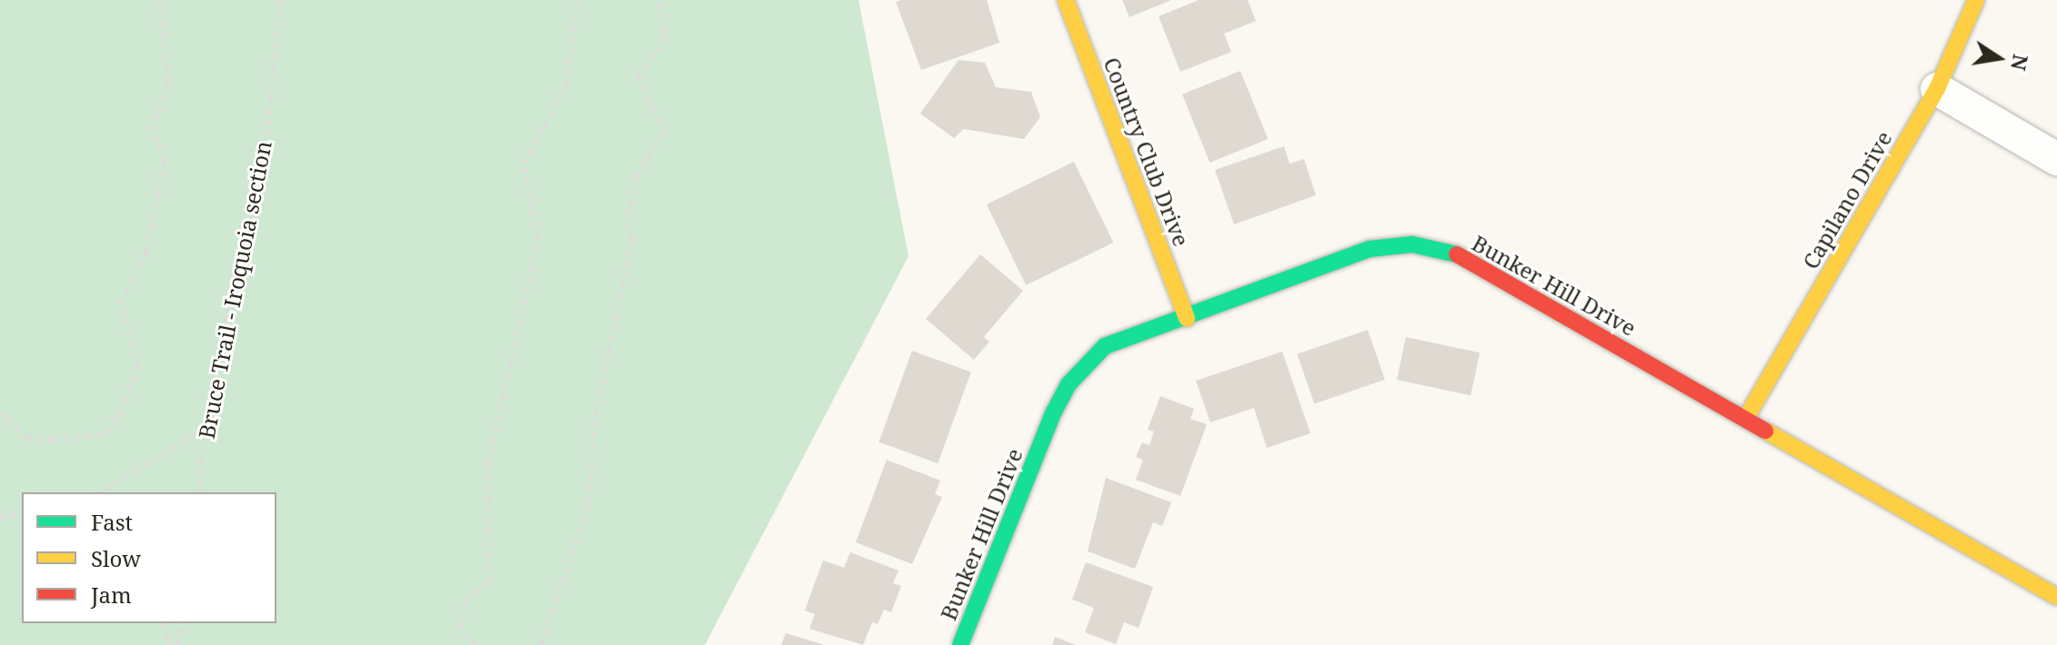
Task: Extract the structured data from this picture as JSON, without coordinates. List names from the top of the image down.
{
  "streets": {
    "street": ["Country Club Drive", "Capilano Drive", "Bunker Hill Drive"],
    "path": ["Bruce Trail - Iroquoia section"]
  },
  "crossings": [
    ["Country Club Drive", "Bunker Hill Drive"],
    ["Capilano Drive", "Bunker Hill Drive"]
  ],
  "legend": ["Fast", "Slow", "Jam"],
  "north": "right"
}
